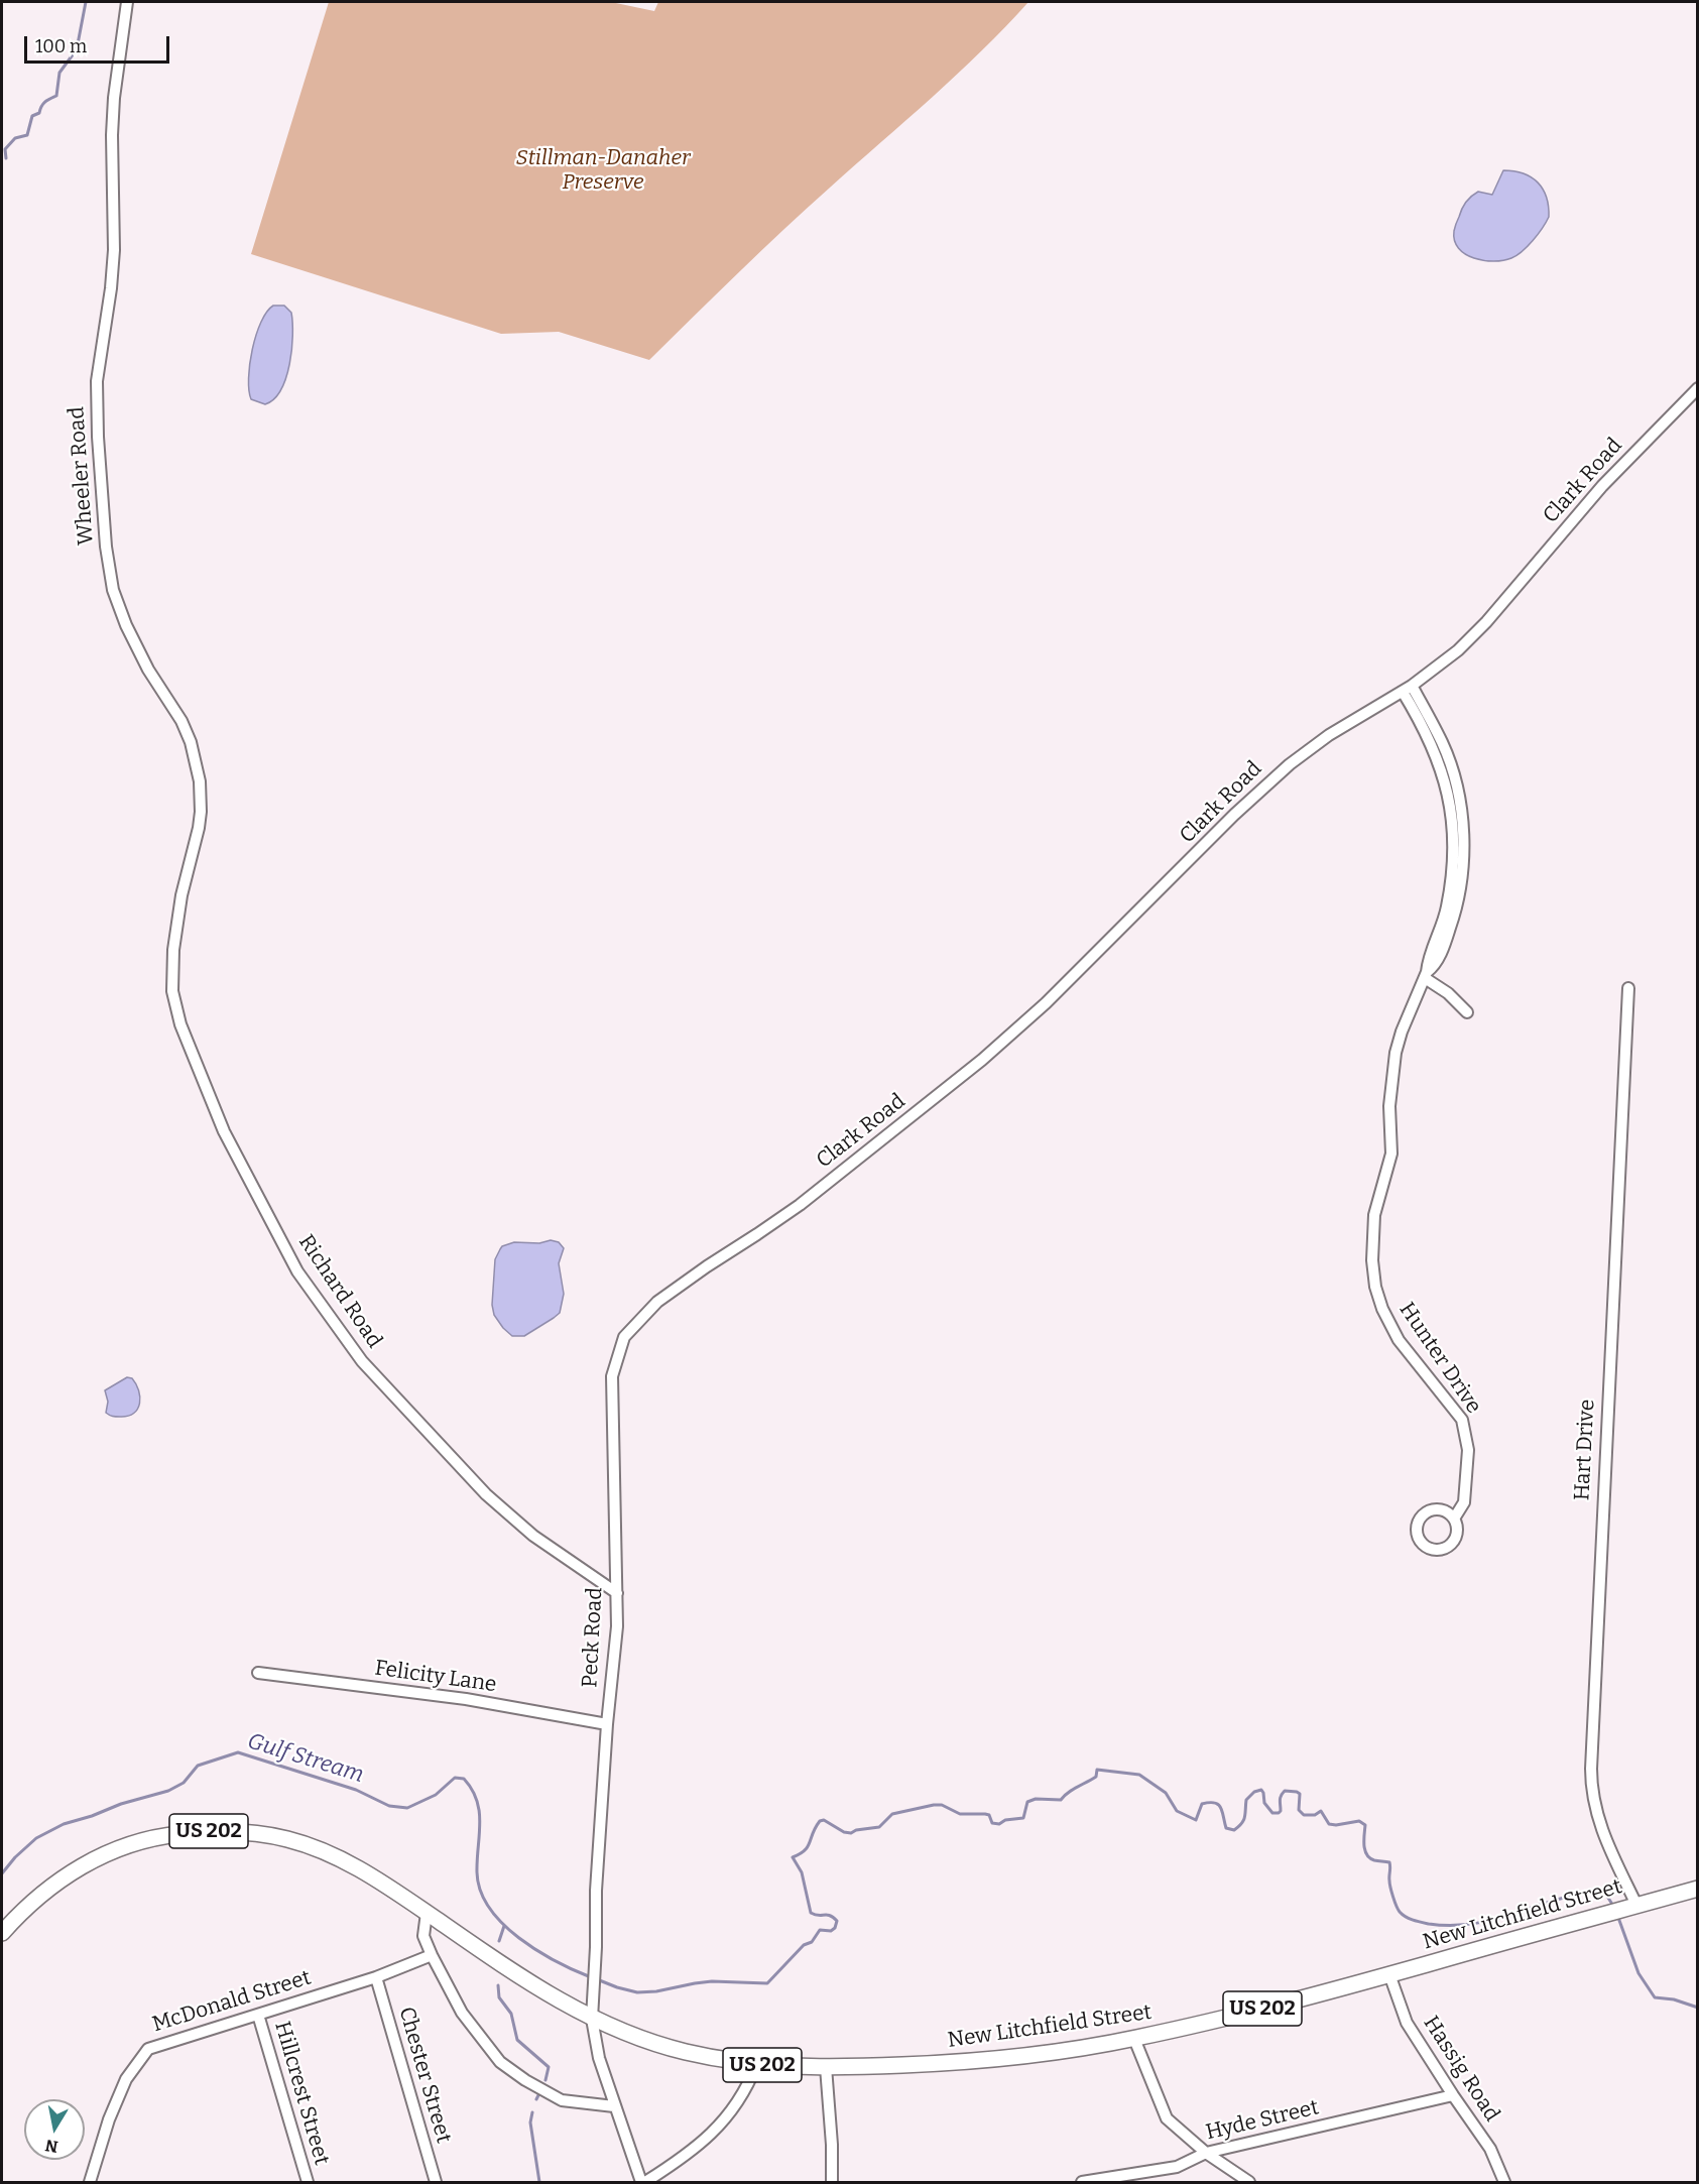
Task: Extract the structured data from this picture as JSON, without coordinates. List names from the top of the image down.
{
  "streets": {
    "highway": ["US 202", "New Litchfield Street"],
    "street": [
      "Wheeler Road",
      "Clark Road",
      "Richard Road",
      "Hunter Drive",
      "Hart Drive",
      "Peck Road",
      "Felicity Lane",
      "McDonald Street",
      "Hassig Road",
      "Chester Street",
      "Hillcrest Street",
      "Hyde Street"
    ]
  },
  "crossings": [
    ["Wheeler Road", "Richard Road"],
    ["Clark Road", "Hunter Drive"],
    ["Clark Road", "Peck Road"],
    ["Richard Road", "Peck Road"],
    ["Hart Drive", "New Litchfield Street"],
    ["Peck Road", "Felicity Lane"],
    ["Peck Road", "New Litchfield Street"],
    ["New Litchfield Street", "Hassig Road"],
    ["McDonald Street", "Chester Street"],
    ["McDonald Street", "Hillcrest Street"],
    ["Hassig Road", "Hyde Street"]
  ],
  "water": ["Gulf Stream"],
  "parks": ["Stillman-Danaher Preserve"],
  "scale_bar": "100 m",
  "north": "bottom"
}
